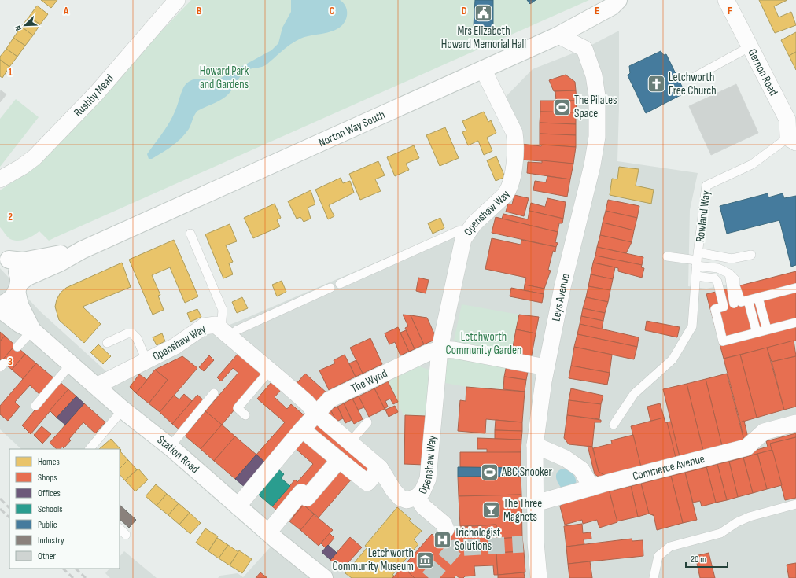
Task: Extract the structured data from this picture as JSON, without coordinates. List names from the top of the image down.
{
  "streets": {
    "street": [
      "Gernon Road",
      "Rushby Mead",
      "Norton Way South",
      "Openshaw Way",
      "Leys Avenue",
      "The Wynd",
      "Station Road",
      "Commerce Avenue"
    ],
    "lane": ["Rowland Way"]
  },
  "crossings": [
    ["Gernon Road", "Rowland Way"],
    ["Norton Way South", "Openshaw Way"],
    ["Norton Way South", "Leys Avenue"],
    ["Norton Way South", "Station Road"],
    ["Openshaw Way", "The Wynd"],
    ["Openshaw Way", "Station Road"],
    ["Leys Avenue", "The Wynd"],
    ["Leys Avenue", "Commerce Avenue"],
    ["The Wynd", "Station Road"]
  ],
  "parks": ["Howard Park and Gardens", "Letchworth Community Garden"],
  "places": {
    "public building": ["Mrs Elizabeth Howard Memorial Hall"],
    "church": ["Letchworth Free Church"],
    "sports": ["The Pilates Space", "ABC Snooker"],
    "bar": ["The Three Magnets"],
    "hospital": ["Trichologist Solutions"],
    "museum": ["Letchworth Community Museum"]
  },
  "legend": [
    "Homes",
    "Shops",
    "Offices",
    "Schools",
    "Public",
    "Industry",
    "Other"
  ],
  "scale_bar": "20 m",
  "north": "bottom left",
  "grid": {
    "columns": [
      "A",
      "B",
      "C",
      "D",
      "E",
      "F"
    ],
    "rows": ["1", "2", "3"]
  }
}
